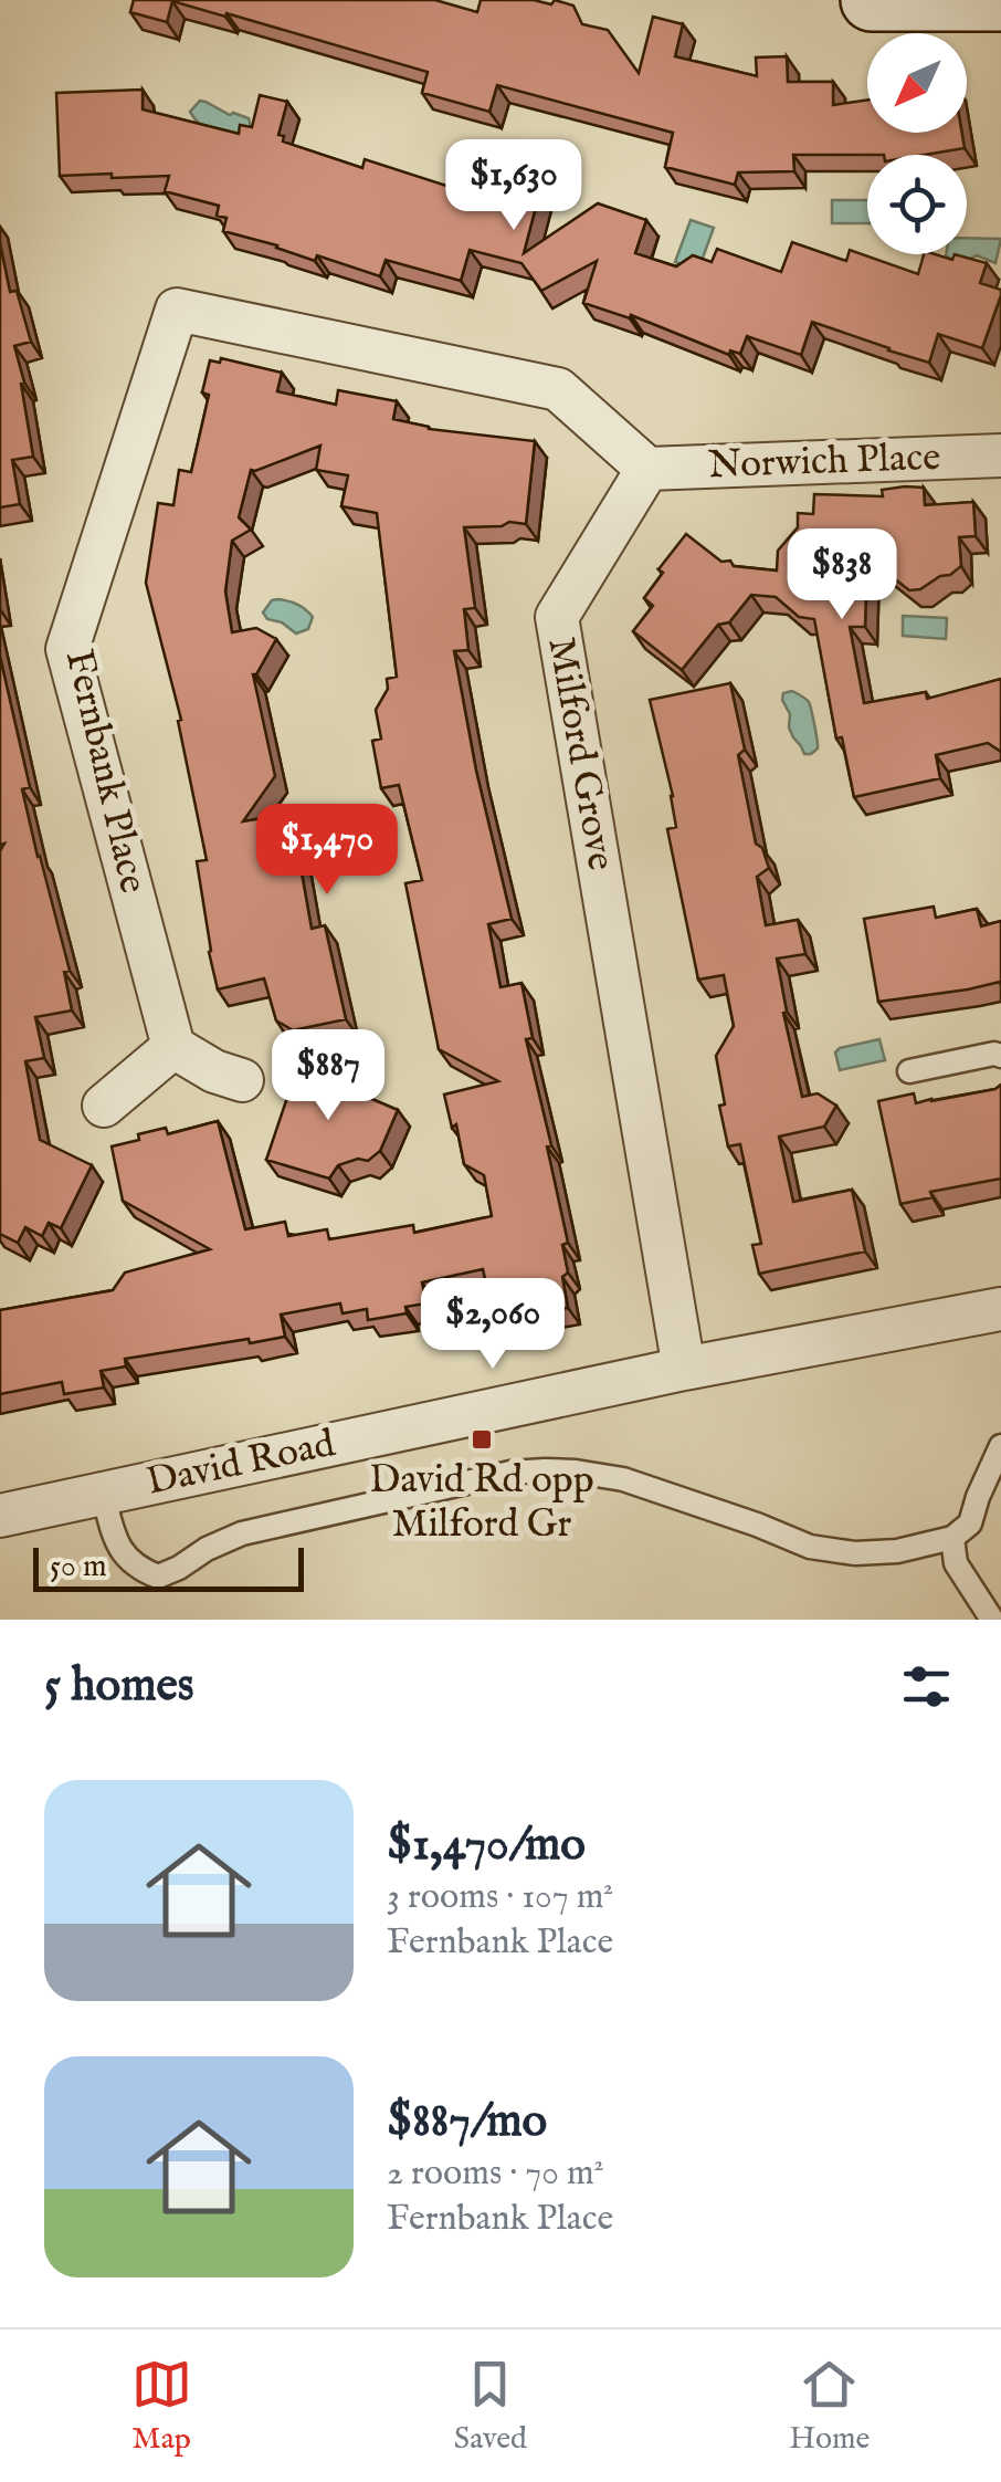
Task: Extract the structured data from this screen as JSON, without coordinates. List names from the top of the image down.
{
  "streets": {
    "street": [
      "Norwich Place",
      "Milford Grove",
      "Fernbank Place",
      "David Road"
    ]
  },
  "crossings": [
    ["Norwich Place", "Milford Grove"],
    ["Norwich Place", "Fernbank Place"],
    ["Milford Grove", "Fernbank Place"],
    ["Milford Grove", "David Road"]
  ],
  "places": {
    "transit": ["David Rd opp Milford Gr"]
  },
  "scale_bar": "50 m",
  "north": "bottom left",
  "page": {
    "price": [
      "$1,630",
      "$838",
      "$1,470",
      "$887",
      "$2,060"
    ],
    "scale": "50 m",
    "heading": "5 homes",
    "list": [
      {
        "name": "$1,470/mo",
        "note": "3 rooms · 107 m² · Fernbank Place"
      },
      {
        "name": "$887/mo",
        "note": "2 rooms · 70 m² · Fernbank Place"
      }
    ],
    "tabs": ["Map", "Saved", "Home"]
  }
}
